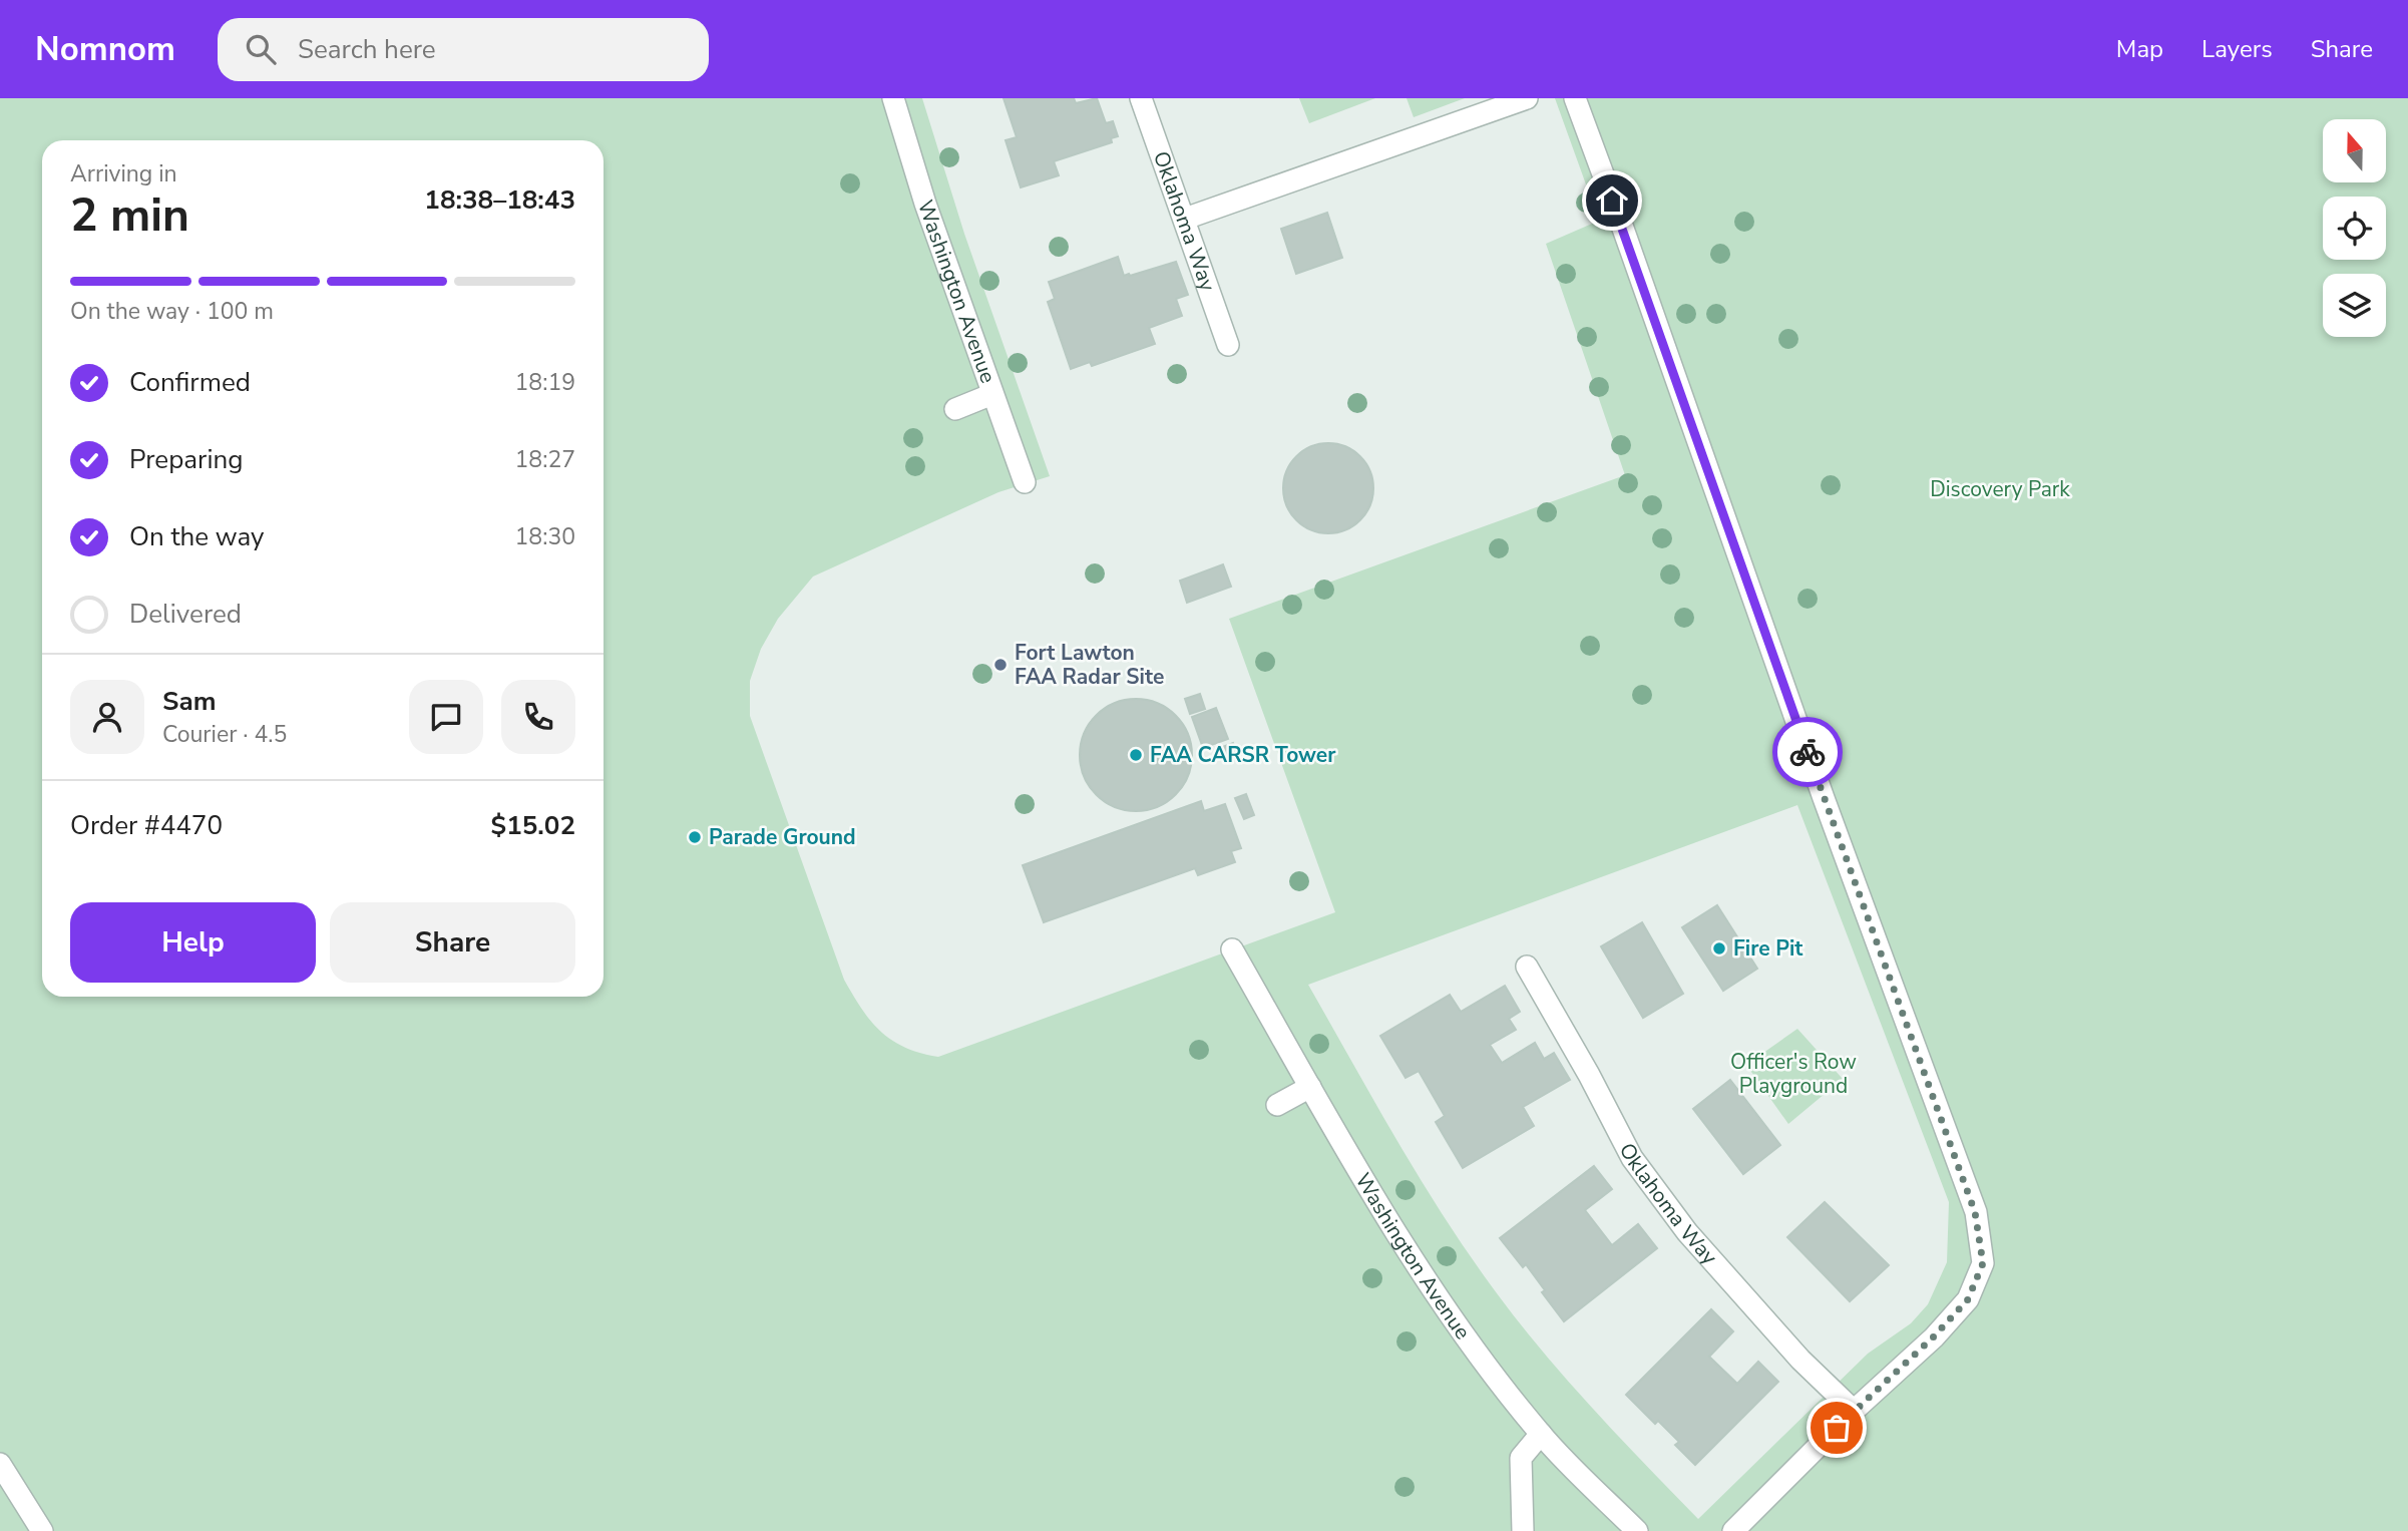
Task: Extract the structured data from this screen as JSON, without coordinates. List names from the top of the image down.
{
  "streets": {
    "street": ["Oklahoma Way", "Washington Avenue"]
  },
  "parks": ["Discovery Park", "Officer's Row Playground"],
  "places": [
    "Fort Lawton FAA Radar Site",
    "FAA CARSR Tower",
    "Parade Ground",
    "Fire Pit"
  ],
  "north": "top",
  "page": {
    "header": "Nomnom",
    "search": "Search here",
    "nav": ["Map", "Layers", "Share"],
    "heading": ["2 min", "Arriving in", "18:38–18:43"],
    "panel": [
      "Sam",
      "Courier · 4.5",
      "Order #4470",
      "$15.02"
    ],
    "bar": "On the way · 100 m",
    "list": [
      ["Confirmed", "18:19"],
      ["Preparing", "18:27"],
      ["On the way", "18:30"],
      "Delivered"
    ],
    "buttons": ["Help", "Share"]
  }
}
